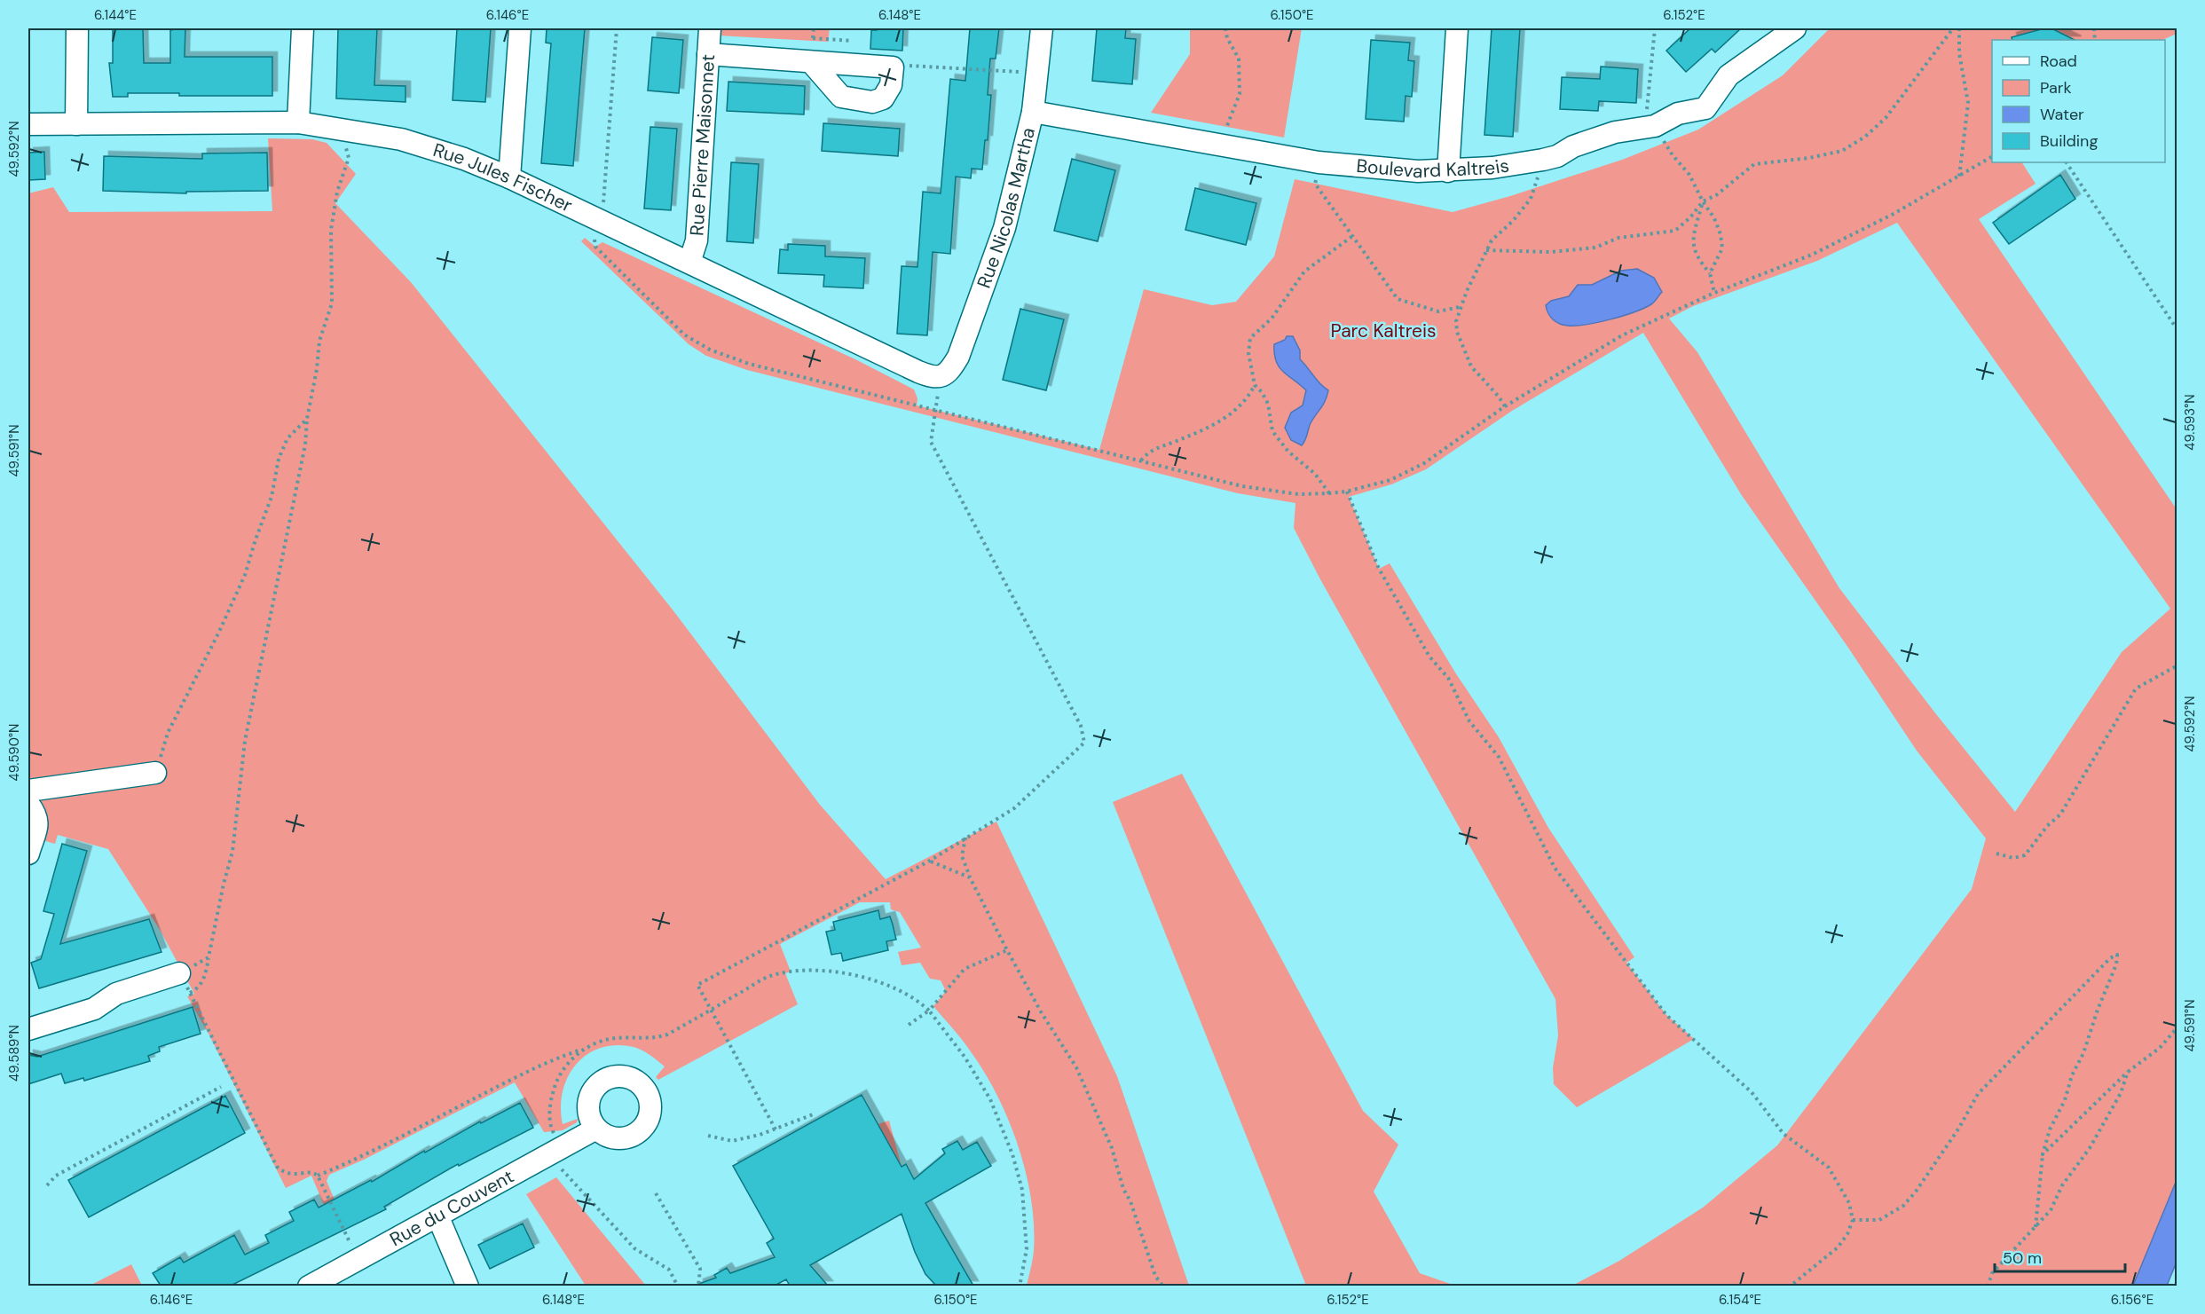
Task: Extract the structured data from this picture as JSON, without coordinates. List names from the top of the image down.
{
  "streets": {
    "street": [
      "Rue Pierre Maisonnet",
      "Boulevard Kaltreis",
      "Rue Jules Fischer",
      "Rue Nicolas Martha",
      "Rue du Couvent"
    ]
  },
  "crossings": [
    ["Rue Pierre Maisonnet", "Rue Jules Fischer"],
    ["Boulevard Kaltreis", "Rue Nicolas Martha"],
    ["Rue Jules Fischer", "Rue Nicolas Martha"]
  ],
  "parks": ["Parc Kaltreis"],
  "legend": [
    "Road",
    "Park",
    "Water",
    "Building"
  ],
  "scale_bar": "50 m",
  "coordinates": [
    "6.144°E",
    "6.146°E",
    "6.148°E",
    "6.150°E",
    "6.152°E",
    "49.592°N",
    "49.593°N",
    "49.591°N",
    "49.590°N",
    "49.589°N",
    "6.154°E",
    "6.156°E"
  ]
}
